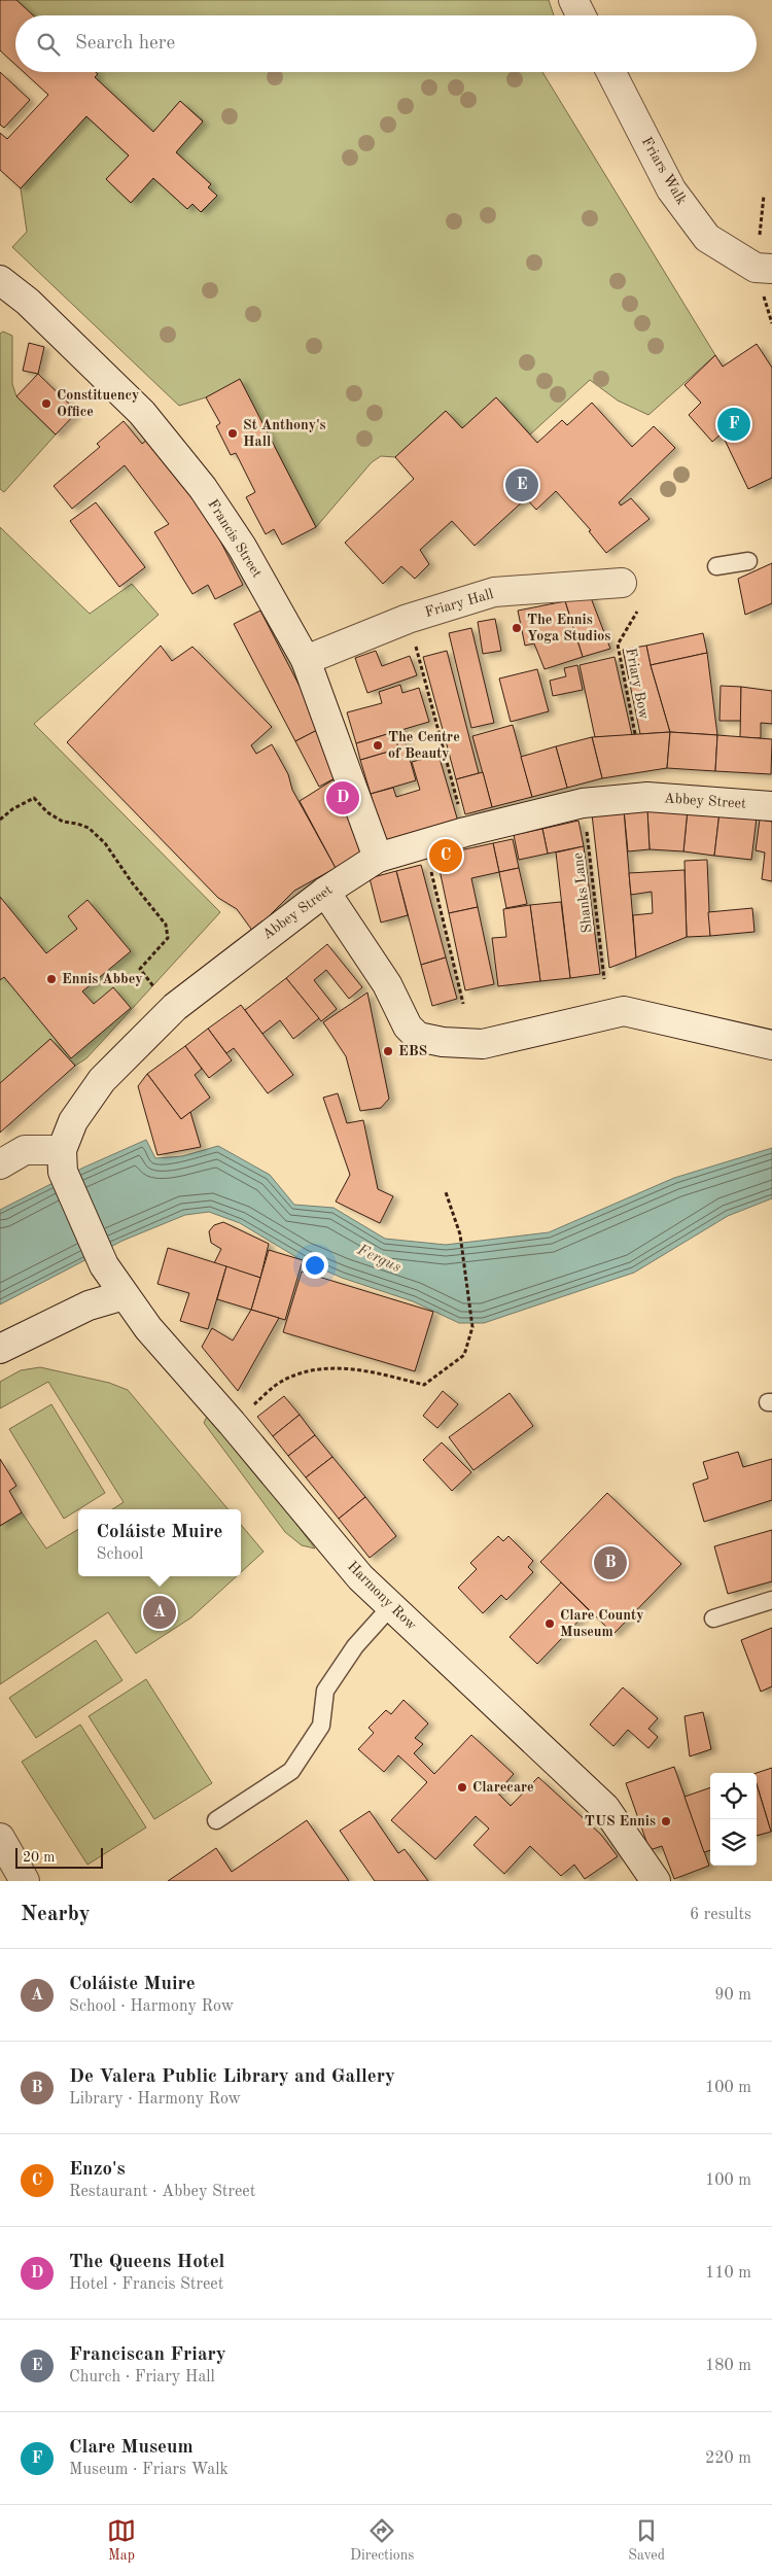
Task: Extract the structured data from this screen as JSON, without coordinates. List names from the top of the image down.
{
  "streets": {
    "street": [
      "Friars Walk",
      "Francis Street",
      "Friary Hall",
      "Abbey Street",
      "Harmony Row"
    ],
    "path": ["Friary Bow", "Shanks Lane"]
  },
  "crossings": [
    ["Francis Street", "Friary Hall"],
    ["Francis Street", "Abbey Street"],
    ["Abbey Street", "Shanks Lane"]
  ],
  "water": ["Fergus"],
  "places": [
    "Constituency Office",
    "St Anthony's Hall",
    "The Ennis Yoga Studios",
    "The Centre of Beauty",
    "Ennis Abbey",
    "EBS",
    "Clare County Museum",
    "Clarecare",
    "TUS Ennis"
  ],
  "scale_bar": "20 m",
  "page": {
    "search": "Search here",
    "pins": [
      "F",
      "E",
      "D",
      "C",
      "B",
      "A"
    ],
    "popup": ["Coláiste Muire", "School"],
    "scale": "20 m",
    "heading": ["Nearby", "6 results"],
    "list": [
      {
        "mark": "A",
        "name": "Coláiste Muire",
        "note": "School · Harmony Row",
        "value": "90 m"
      },
      {
        "mark": "B",
        "name": "De Valera Public Library and Gallery",
        "note": "Library · Harmony Row",
        "value": "100 m"
      },
      {
        "mark": "C",
        "name": "Enzo's",
        "note": "Restaurant · Abbey Street",
        "value": "100 m"
      },
      {
        "mark": "D",
        "name": "The Queens Hotel",
        "note": "Hotel · Francis Street",
        "value": "110 m"
      },
      {
        "mark": "E",
        "name": "Franciscan Friary",
        "note": "Church · Friary Hall",
        "value": "180 m"
      },
      {
        "mark": "F",
        "name": "Clare Museum",
        "note": "Museum · Friars Walk",
        "value": "220 m"
      }
    ],
    "nav": ["Map", "Directions", "Saved"]
  }
}
